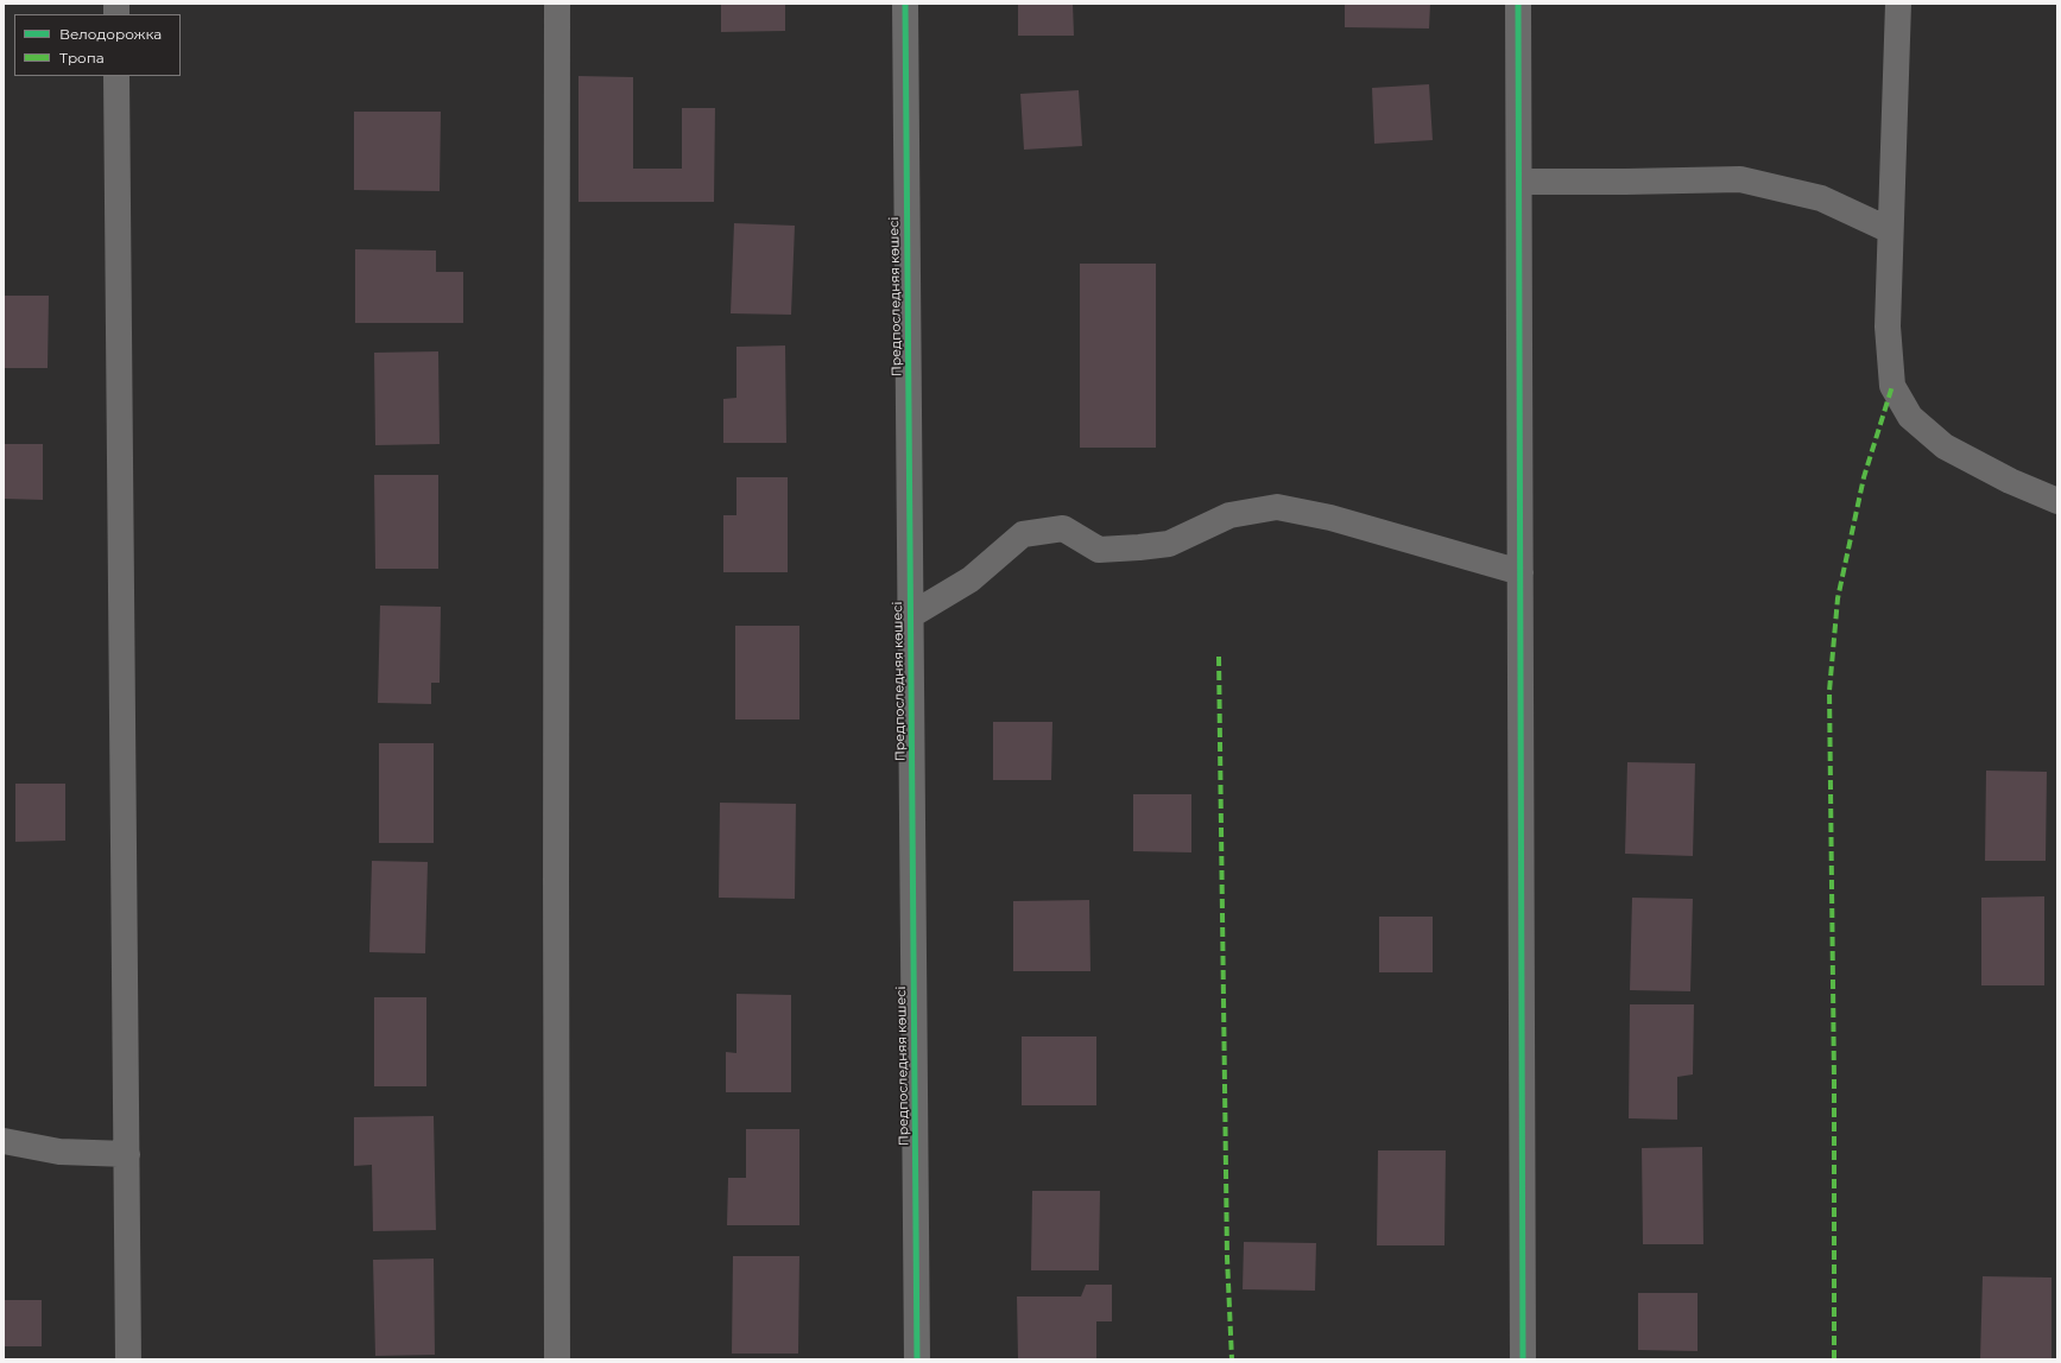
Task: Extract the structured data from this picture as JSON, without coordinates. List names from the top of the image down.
{
  "streets": {
    "street": ["Предпоследняя көшесі"]
  },
  "legend": ["Велодорожка", "Тропа"]
}
